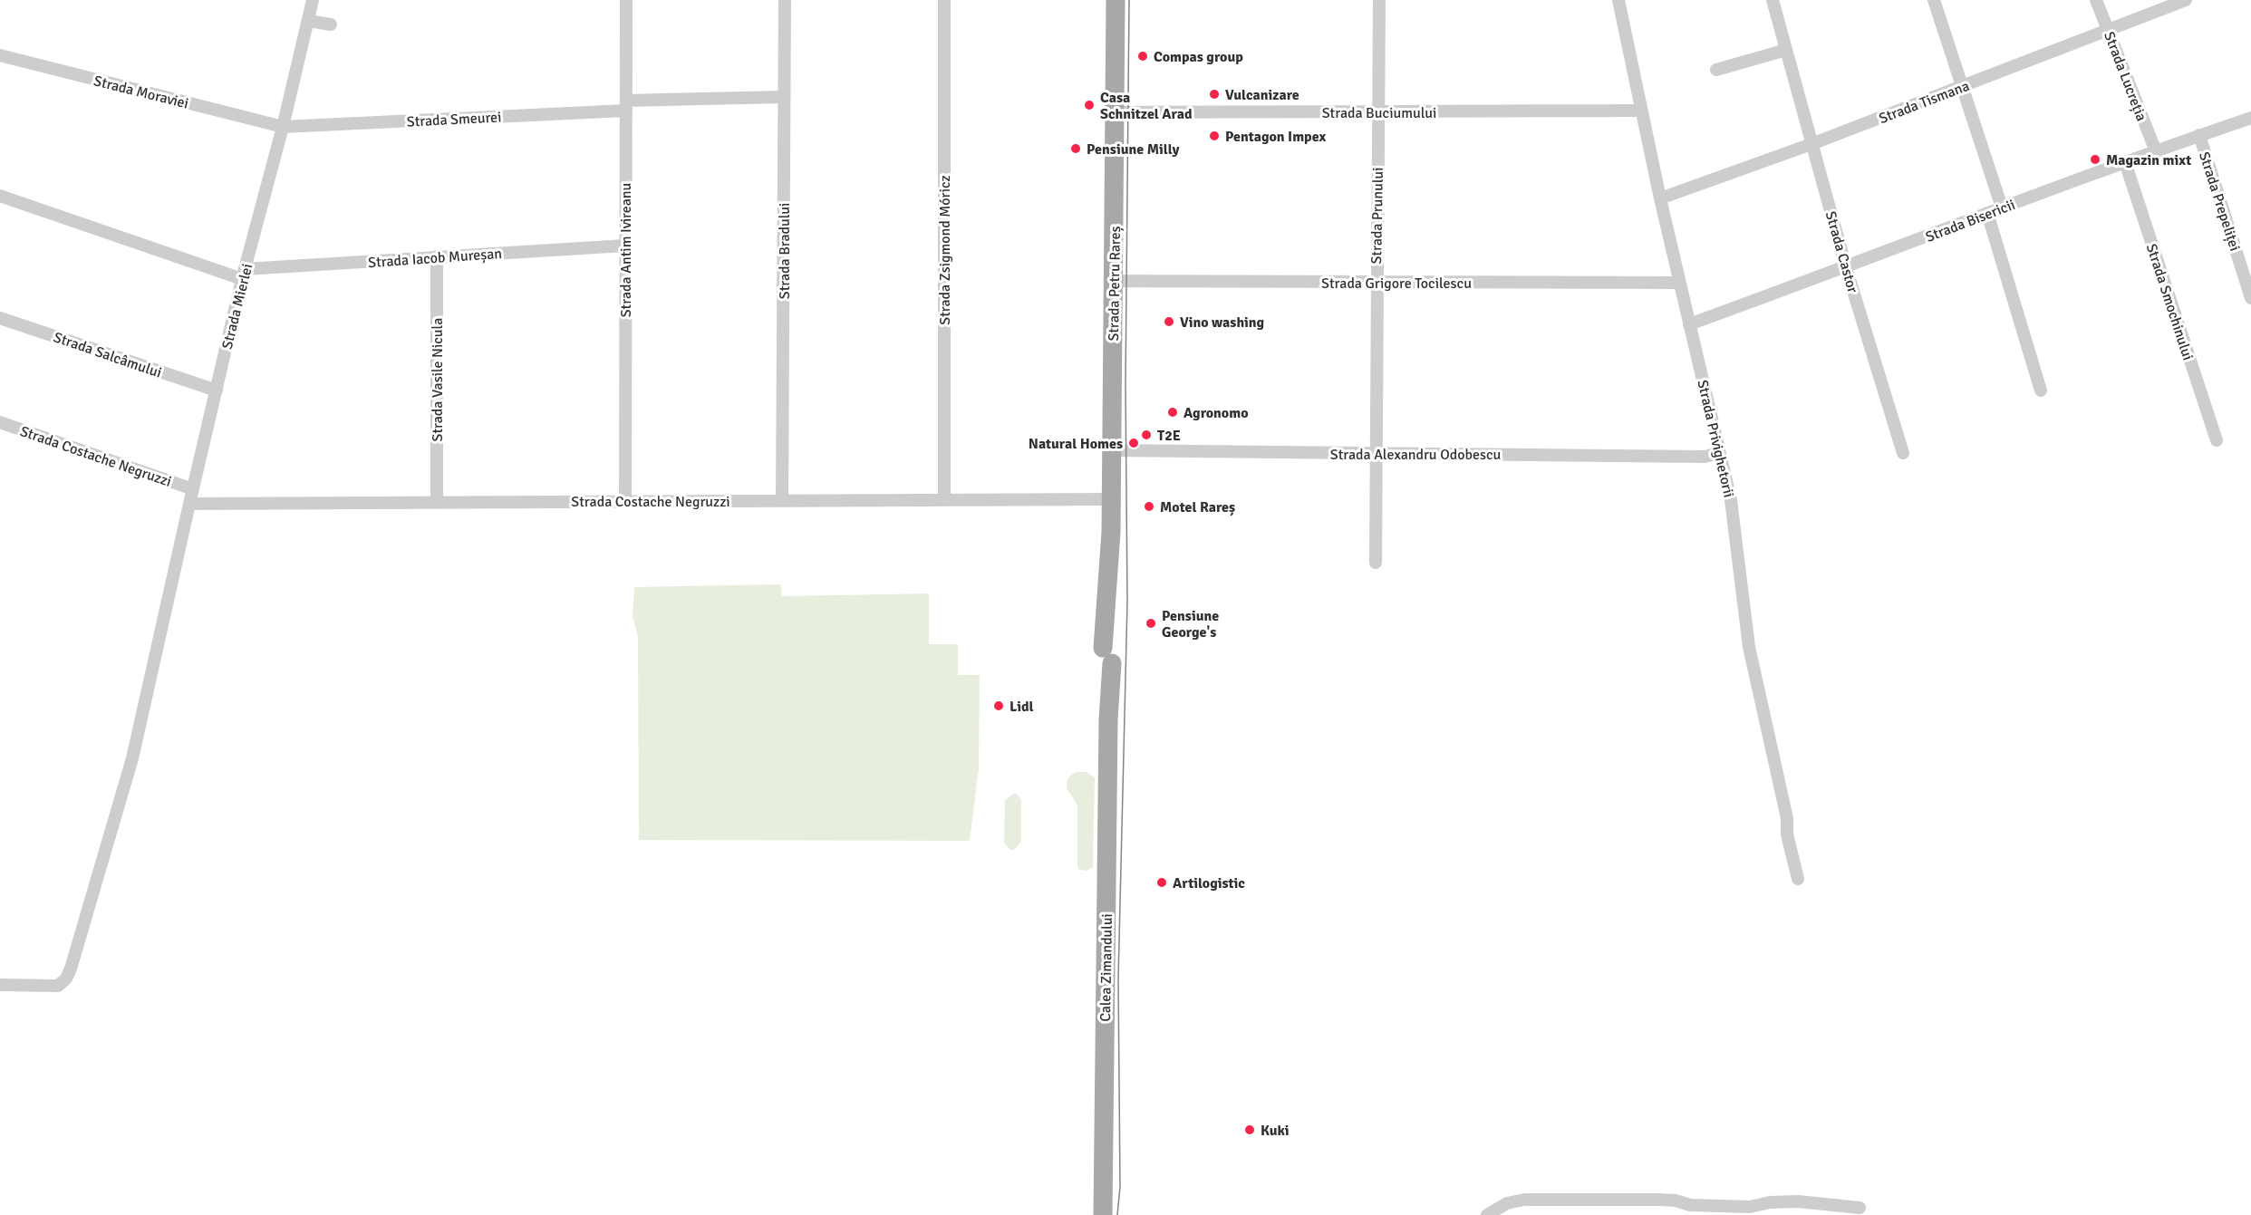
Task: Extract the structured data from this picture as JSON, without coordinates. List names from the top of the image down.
{
  "streets": {
    "main road": ["Strada Petru Rareș", "Calea Zimandului"],
    "street": [
      "Strada Lucreția",
      "Strada Moraviei",
      "Strada Tismana",
      "Strada Buciumului",
      "Strada Smeurei",
      "Strada Prepeliței",
      "Strada Prunului",
      "Strada Bisericii",
      "Strada Antim Ivireanu",
      "Strada Zsigmond Móricz",
      "Strada Bradului",
      "Strada Castor",
      "Strada Iacob Mureșan",
      "Strada Grigore Tocilescu",
      "Strada Smochinului",
      "Strada Mierlei",
      "Strada Salcâmului",
      "Strada Vasile Nicula",
      "Strada Privighetorii",
      "Strada Alexandru Odobescu",
      "Strada Costache Negruzzi"
    ]
  },
  "crossings": [
    ["Strada Lucreția", "Strada Tismana"],
    ["Strada Lucreția", "Strada Bisericii"],
    ["Strada Moraviei", "Strada Smeurei"],
    ["Strada Moraviei", "Strada Mierlei"],
    ["Strada Tismana", "Strada Castor"],
    ["Strada Tismana", "Strada Privighetorii"],
    ["Strada Buciumului", "Strada Prunului"],
    ["Strada Buciumului", "Strada Petru Rareș"],
    ["Strada Buciumului", "Strada Privighetorii"],
    ["Strada Smeurei", "Strada Antim Ivireanu"],
    ["Strada Smeurei", "Strada Bradului"],
    ["Strada Smeurei", "Strada Mierlei"],
    ["Strada Prepeliței", "Strada Bisericii"],
    ["Strada Prunului", "Strada Grigore Tocilescu"],
    ["Strada Prunului", "Strada Alexandru Odobescu"],
    ["Strada Bisericii", "Strada Castor"],
    ["Strada Bisericii", "Strada Smochinului"],
    ["Strada Bisericii", "Strada Privighetorii"],
    ["Strada Antim Ivireanu", "Strada Iacob Mureșan"],
    ["Strada Antim Ivireanu", "Strada Costache Negruzzi"],
    ["Strada Zsigmond Móricz", "Strada Costache Negruzzi"],
    ["Strada Bradului", "Strada Costache Negruzzi"],
    ["Strada Iacob Mureșan", "Strada Mierlei"],
    ["Strada Iacob Mureșan", "Strada Vasile Nicula"],
    ["Strada Grigore Tocilescu", "Strada Petru Rareș"],
    ["Strada Grigore Tocilescu", "Strada Privighetorii"],
    ["Strada Petru Rareș", "Strada Alexandru Odobescu"],
    ["Strada Petru Rareș", "Strada Costache Negruzzi"],
    ["Strada Petru Rareș", "Calea Zimandului"],
    ["Strada Mierlei", "Strada Salcâmului"],
    ["Strada Mierlei", "Strada Costache Negruzzi"],
    ["Strada Vasile Nicula", "Strada Costache Negruzzi"],
    ["Strada Privighetorii", "Strada Alexandru Odobescu"]
  ],
  "places": [
    "Compas group",
    "Vulcanizare",
    "Casa Schnitzel Arad",
    "Pentagon Impex",
    "Pensiune Milly",
    "Magazin mixt",
    "Vino washing",
    "Agronomo",
    "T2E",
    "Natural Homes",
    "Motel Rareș",
    "Pensiune George's",
    "Lidl",
    "Artilogistic",
    "Kuki"
  ]
}
